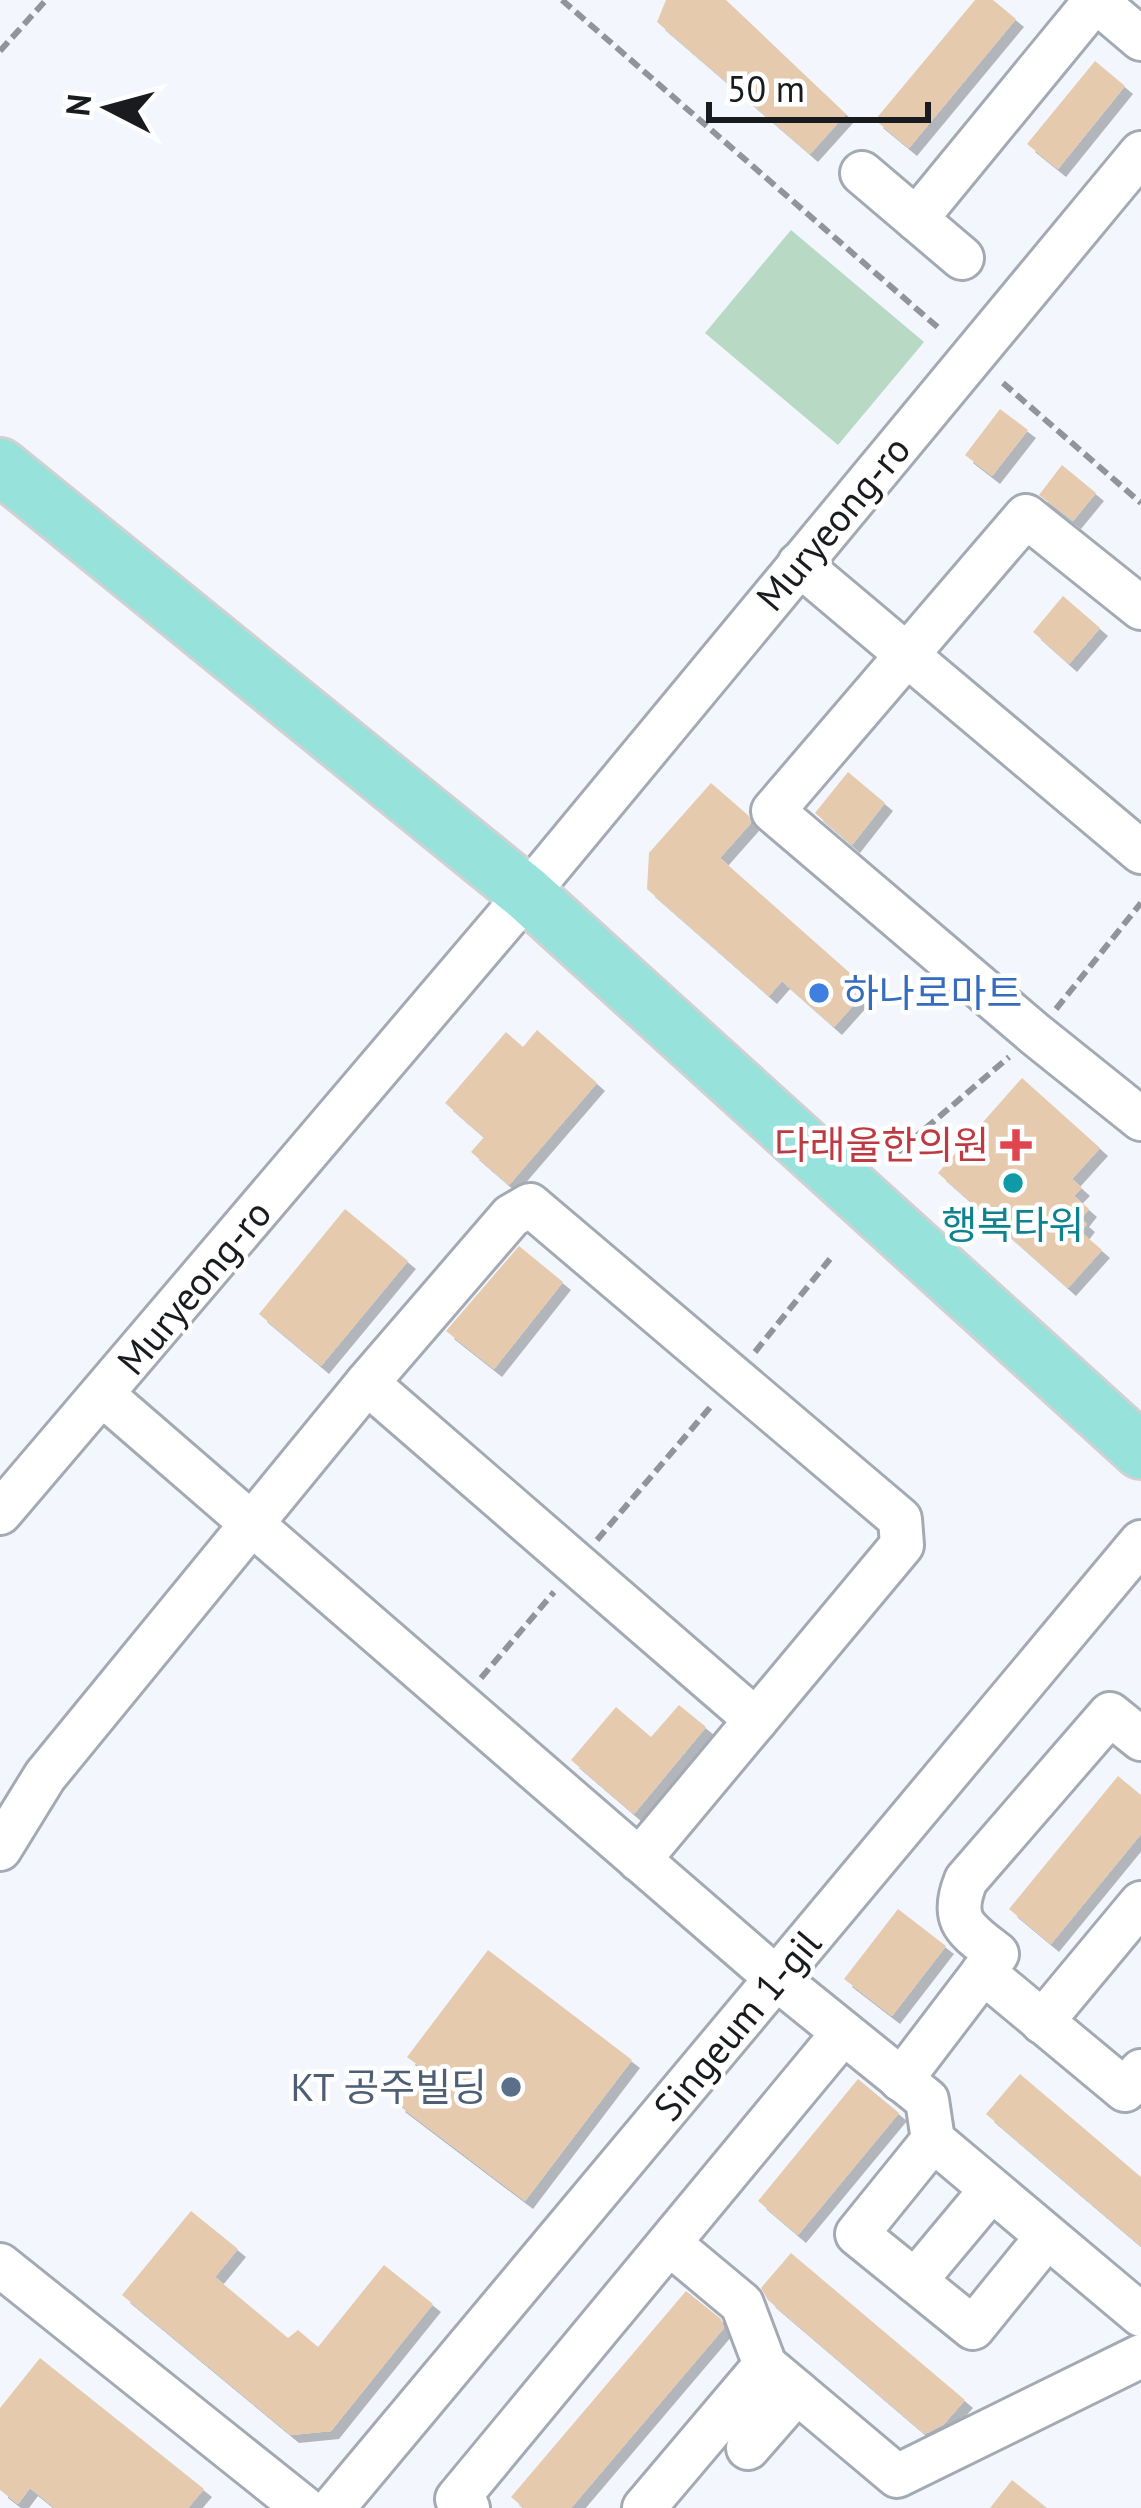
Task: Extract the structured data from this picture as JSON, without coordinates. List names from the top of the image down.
{
  "streets": {
    "street": ["Muryeong-ro", "Singeum 1-gil"]
  },
  "places": {
    "other": ["하나로마트", "행복타워", "KT 공주빌딩"],
    "health": ["다래울한의원"]
  },
  "scale_bar": "50 m",
  "north": "left"
}
